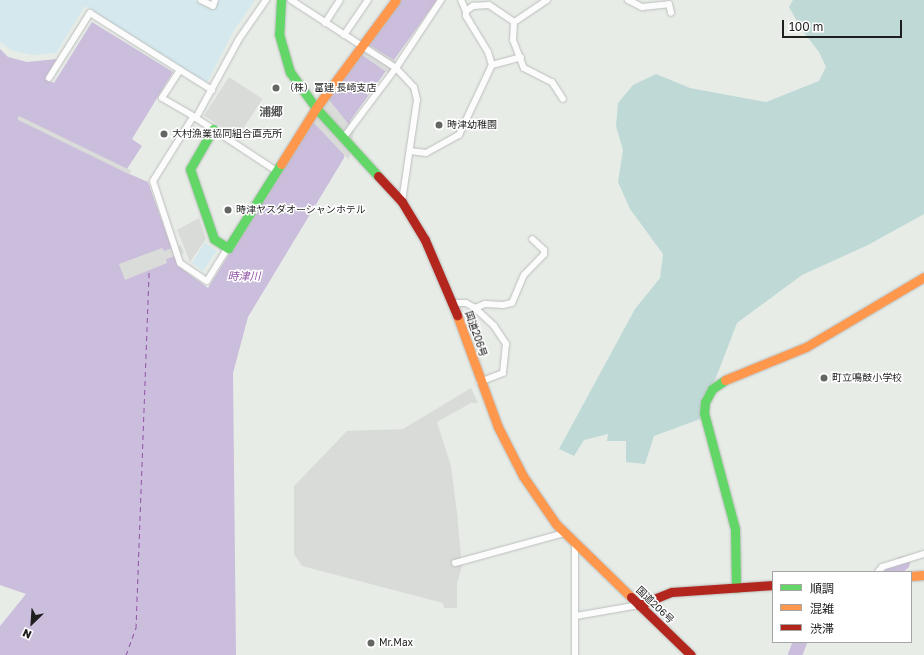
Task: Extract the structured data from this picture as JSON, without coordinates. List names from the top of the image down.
{
  "streets": {
    "main road": ["国道206号"]
  },
  "districts": ["浦郷"],
  "water": ["時津川"],
  "places": [
    "（株）富建 長崎支店",
    "時津幼稚園",
    "大村漁業協同組合直売所",
    "時津ヤスダオーシャンホテル",
    "町立鳴鼓小学校",
    "Mr.Max"
  ],
  "legend": ["順調", "混雑", "渋滞"],
  "scale_bar": "100 m",
  "north": "bottom left"
}
